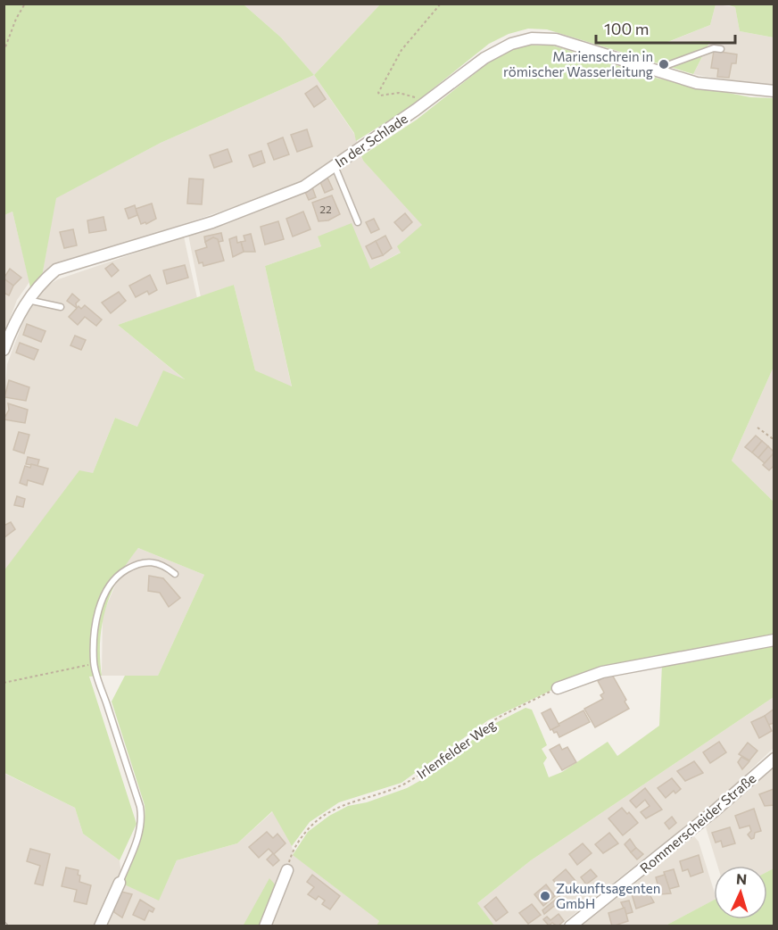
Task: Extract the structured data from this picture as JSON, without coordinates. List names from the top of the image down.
{
  "streets": {
    "street": ["In der Schlade", "Rommerscheider Straße"],
    "path": ["Irlenfelder Weg"]
  },
  "places": ["Marienschrein in römischer Wasserleitung", "Zukunftsagenten GmbH"],
  "house_numbers": ["22"],
  "scale_bar": "100 m",
  "north": "top"
}
